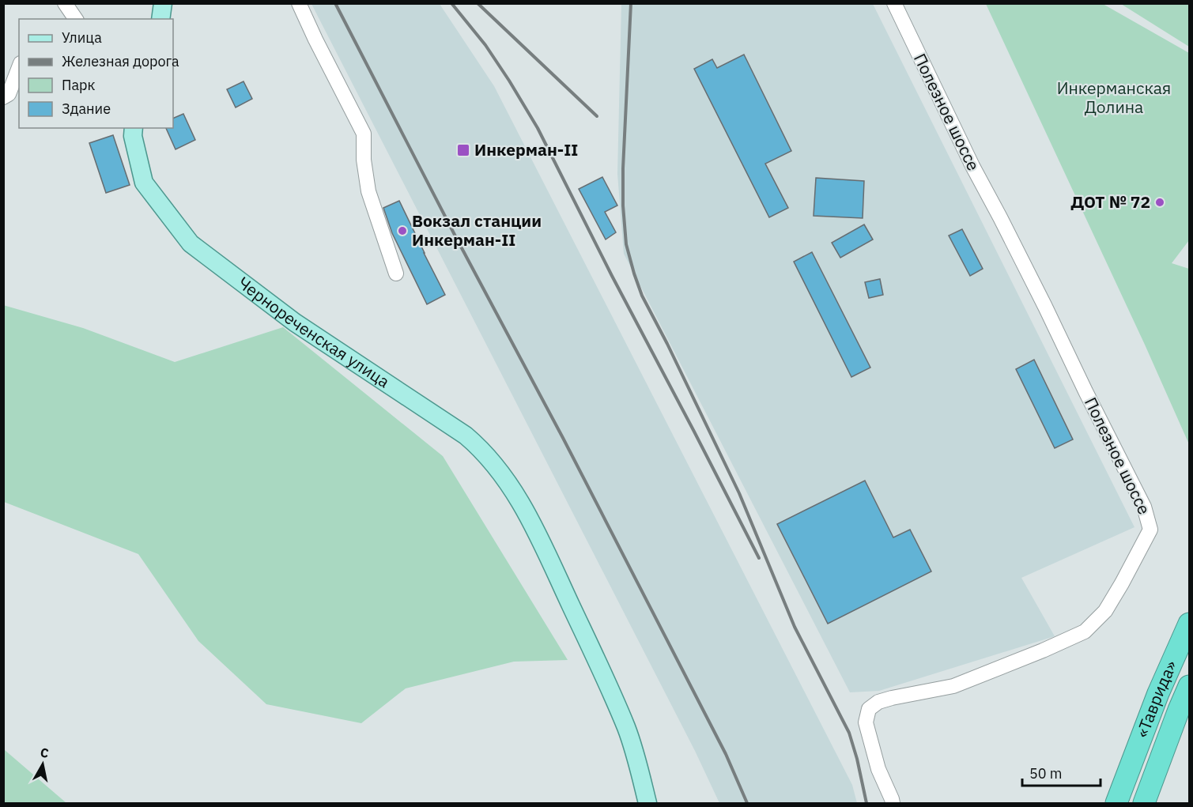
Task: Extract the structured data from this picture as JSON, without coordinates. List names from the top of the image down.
{
  "streets": {
    "highway": ["«Таврида»"],
    "main road": ["Чернореченская улица"],
    "street": ["Полезное шоссе"]
  },
  "parks": ["Инкерманская Долина"],
  "places": {
    "transit": ["Инкерман-II"],
    "other": ["ДОТ № 72", "Вокзал станции Инкерман-II"]
  },
  "legend": [
    "Улица",
    "Железная дорога",
    "Парк",
    "Здание"
  ],
  "scale_bar": "50 m",
  "north": "top"
}
